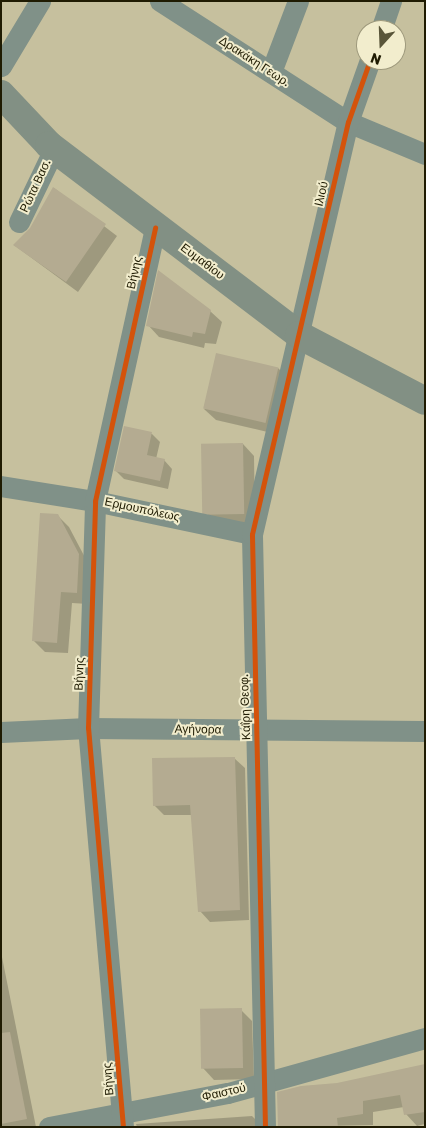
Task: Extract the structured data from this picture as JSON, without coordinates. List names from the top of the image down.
{
  "streets": {
    "street": [
      "Δρακάκη Γεωρ.",
      "Ρώτα Βασ.",
      "Ιλιού",
      "Ευμαθίου",
      "Βήνης",
      "Ερμουπόλεως",
      "Καΐρη Θεοφ.",
      "Αγήνορα",
      "Φαιστού"
    ]
  },
  "crossings": [
    ["Δρακάκη Γεωρ.", "Ιλιού"],
    ["Ρώτα Βασ.", "Ευμαθίου"],
    ["Ιλιού", "Ευμαθίου"],
    ["Ιλιού", "Καΐρη Θεοφ."],
    ["Ευμαθίου", "Βήνης"],
    ["Ευμαθίου", "Καΐρη Θεοφ."],
    ["Βήνης", "Ερμουπόλεως"],
    ["Βήνης", "Αγήνορα"],
    ["Βήνης", "Φαιστού"],
    ["Ερμουπόλεως", "Καΐρη Θεοφ."],
    ["Καΐρη Θεοφ.", "Αγήνορα"],
    ["Καΐρη Θεοφ.", "Φαιστού"]
  ],
  "north": "bottom"
}
